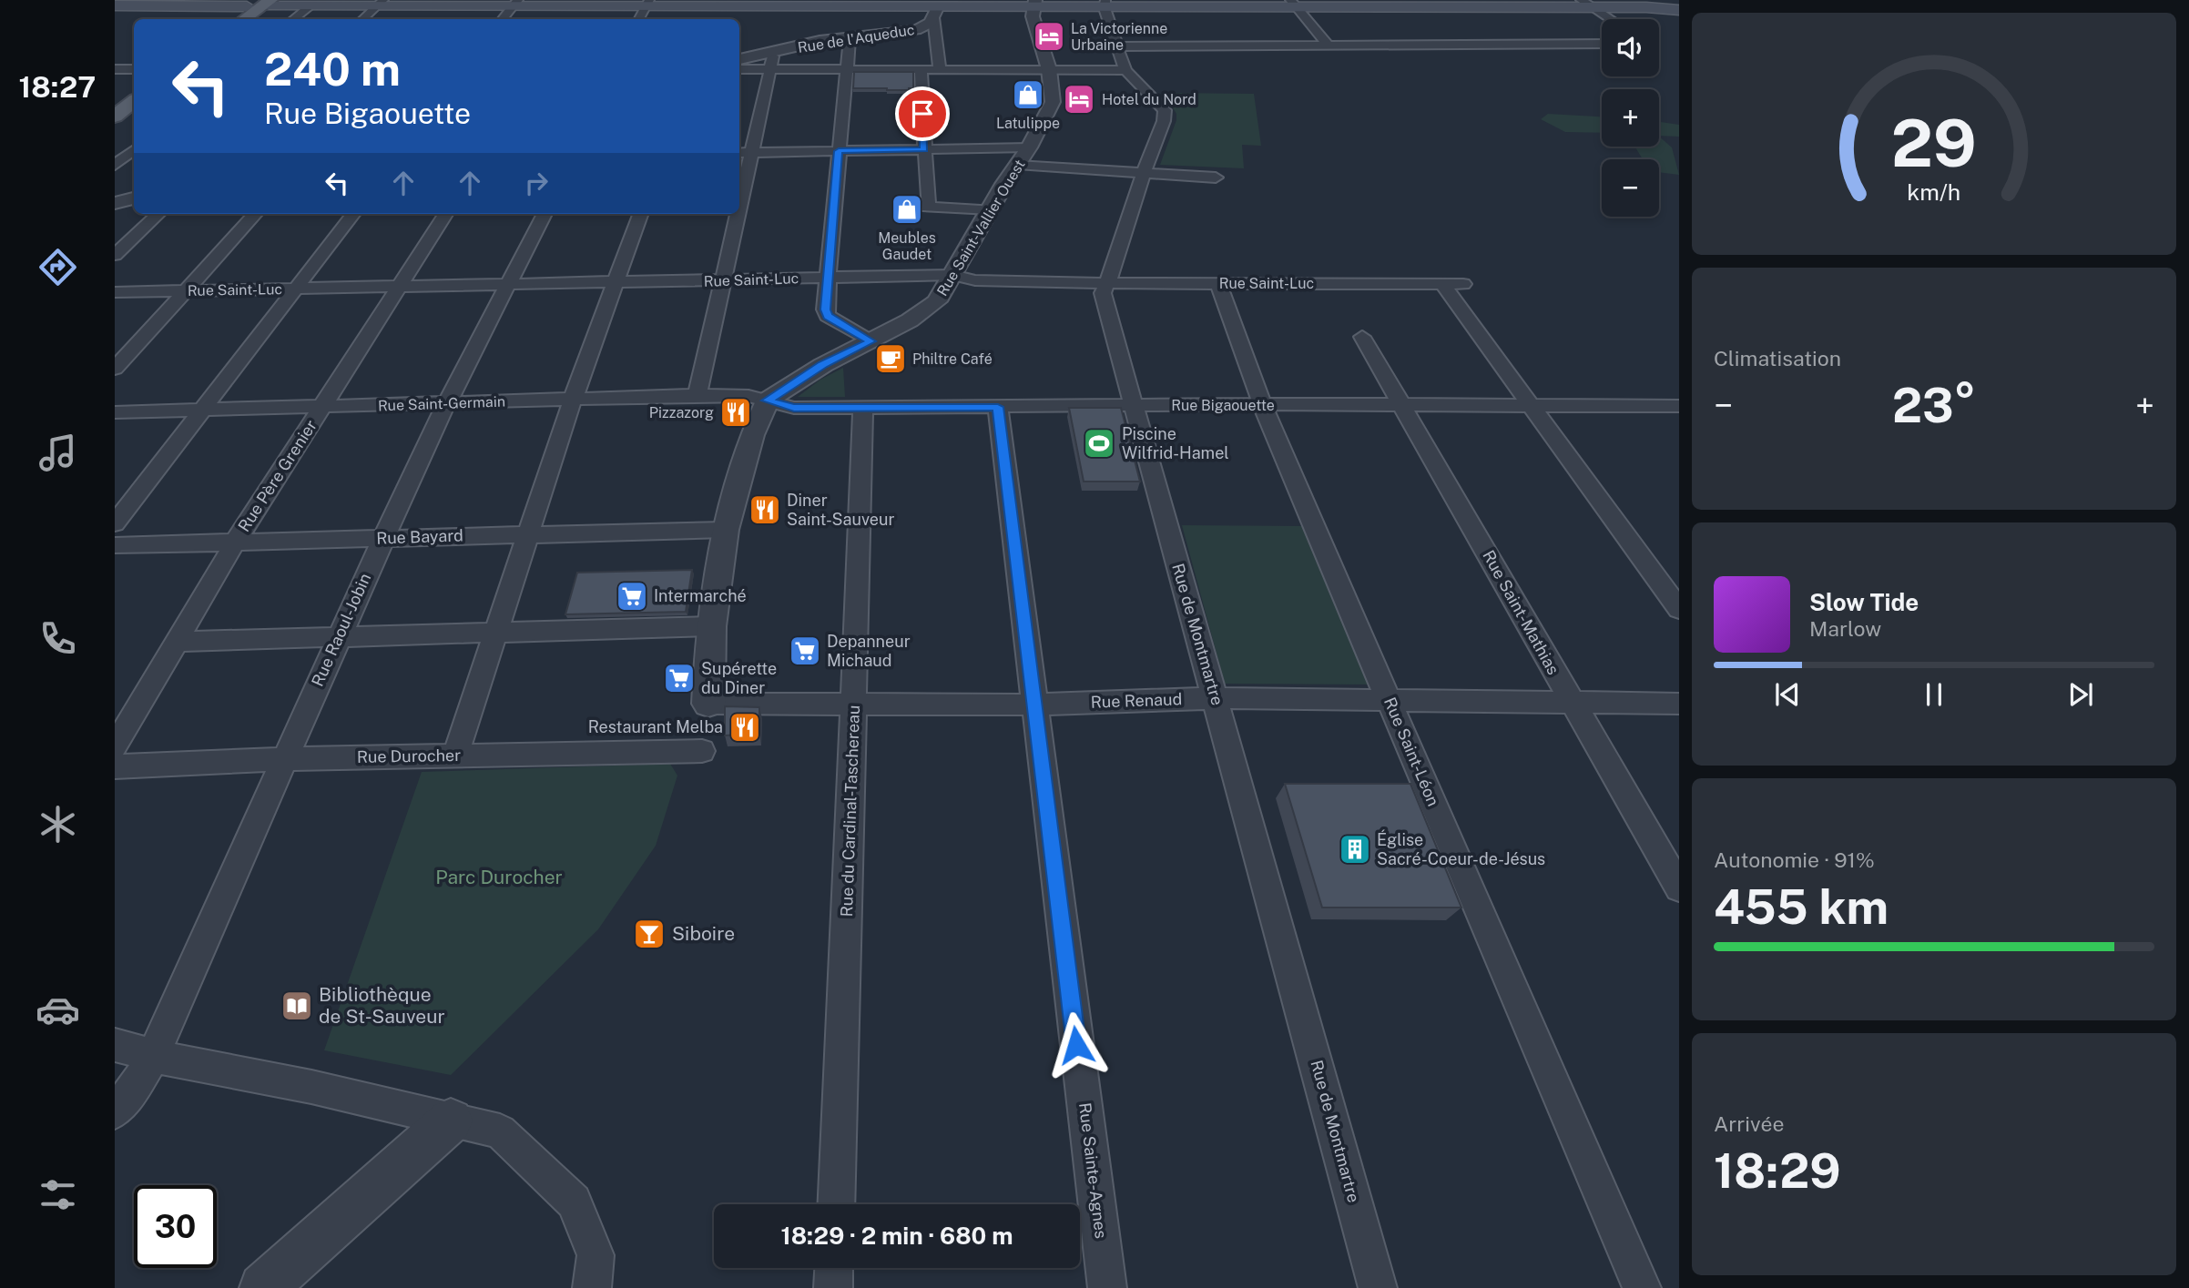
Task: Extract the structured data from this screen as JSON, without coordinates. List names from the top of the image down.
{
  "streets": {
    "street": [
      "Rue de l'Aqueduc",
      "Rue Saint-Vallier Ouest",
      "Rue Saint-Luc",
      "Rue Saint-Germain",
      "Rue Bigaouette",
      "Rue Père Grenier",
      "Rue Bayard",
      "Rue Saint-Mathias",
      "Rue Raoul-Jobin",
      "Rue de Montmartre",
      "Rue Renaud",
      "Rue Saint-Léon",
      "Rue Durocher",
      "Rue du Cardinal-Taschereau",
      "Rue Sainte-Agnes"
    ]
  },
  "crossings": [
    ["Rue Saint-Vallier Ouest", "Rue Saint-Luc"],
    ["Rue Saint-Vallier Ouest", "Rue Saint-Germain"],
    ["Rue Saint-Vallier Ouest", "Rue Bigaouette"],
    ["Rue Saint-Luc", "Rue Père Grenier"],
    ["Rue Saint-Luc", "Rue Raoul-Jobin"],
    ["Rue Saint-Luc", "Rue de Montmartre"],
    ["Rue Saint-Luc", "Rue Saint-Léon"],
    ["Rue Saint-Germain", "Rue Bigaouette"],
    ["Rue Saint-Germain", "Rue Père Grenier"],
    ["Rue Saint-Germain", "Rue Raoul-Jobin"],
    ["Rue Bigaouette", "Rue Saint-Mathias"],
    ["Rue Bigaouette", "Rue de Montmartre"],
    ["Rue Bigaouette", "Rue Saint-Léon"],
    ["Rue Bigaouette", "Rue du Cardinal-Taschereau"],
    ["Rue Bigaouette", "Rue Sainte-Agnes"],
    ["Rue Père Grenier", "Rue Bayard"],
    ["Rue Bayard", "Rue Raoul-Jobin"],
    ["Rue Saint-Mathias", "Rue Renaud"],
    ["Rue Raoul-Jobin", "Rue Durocher"],
    ["Rue de Montmartre", "Rue Renaud"],
    ["Rue Renaud", "Rue Saint-Léon"],
    ["Rue Renaud", "Rue du Cardinal-Taschereau"],
    ["Rue Renaud", "Rue Sainte-Agnes"]
  ],
  "parks": ["Parc Durocher"],
  "places": {
    "hotel": ["La Victorienne Urbaine", "Hotel du Nord"],
    "shop": ["Latulippe", "Meubles Gaudet"],
    "cafe": ["Philtre Café"],
    "restaurant": ["Pizzazorg", "Diner Saint-Sauveur", "Restaurant Melba"],
    "sports": ["Piscine Wilfrid-Hamel"],
    "supermarket": ["Intermarché", "Depanneur Michaud", "Supérette du Diner"],
    "building": ["Église Sacré-Coeur-de-Jésus"],
    "bar": ["Siboire"],
    "library": ["Bibliothèque de St-Sauveur"]
  },
  "page": {
    "tabs": "18:27",
    "map_buttons": ["+", "−"],
    "turn": ["240 m", "Rue Bigaouette"],
    "tile": [
      "Climatisation",
      ["Autonomie · 91%", "455 km"],
      ["Arrivée", "18:29"]
    ],
    "heat": ["−", "23°", "+"],
    "song": ["Slow Tide", "Marlow"],
    "limit": "30",
    "trip": "18:29 · 2 min · 680 m",
    "gauge": ["29", "km/h"]
  }
}
